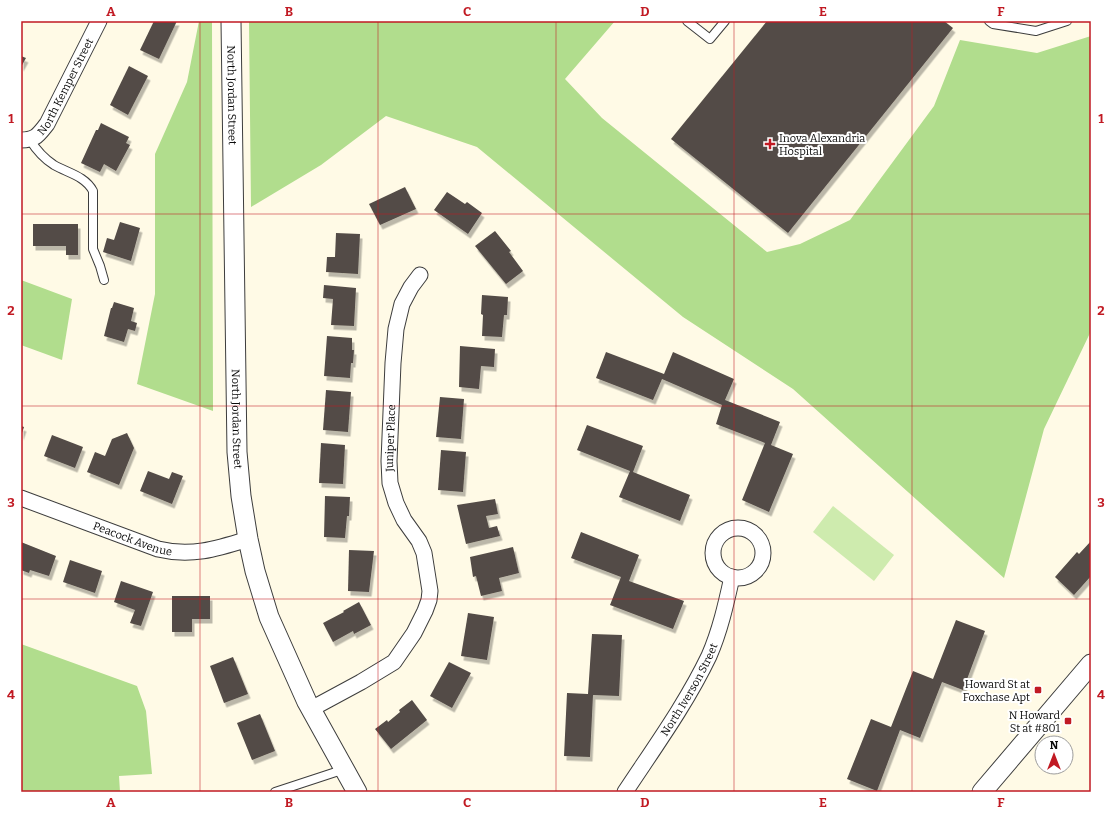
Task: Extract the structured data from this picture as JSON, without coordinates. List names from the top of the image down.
{
  "streets": {
    "street": [
      "North Kemper Street",
      "North Jordan Street",
      "Juniper Place",
      "Peacock Avenue",
      "North Iverson Street"
    ]
  },
  "crossings": [
    ["North Jordan Street", "Juniper Place"],
    ["North Jordan Street", "Peacock Avenue"]
  ],
  "places": {
    "health": ["Inova Alexandria Hospital"],
    "transit": ["Howard St at Foxchase Apt", "N Howard St at #801"]
  },
  "north": "top",
  "grid": {
    "columns": [
      "A",
      "B",
      "C",
      "D",
      "E",
      "F"
    ],
    "rows": [
      "1",
      "2",
      "3",
      "4"
    ]
  }
}
